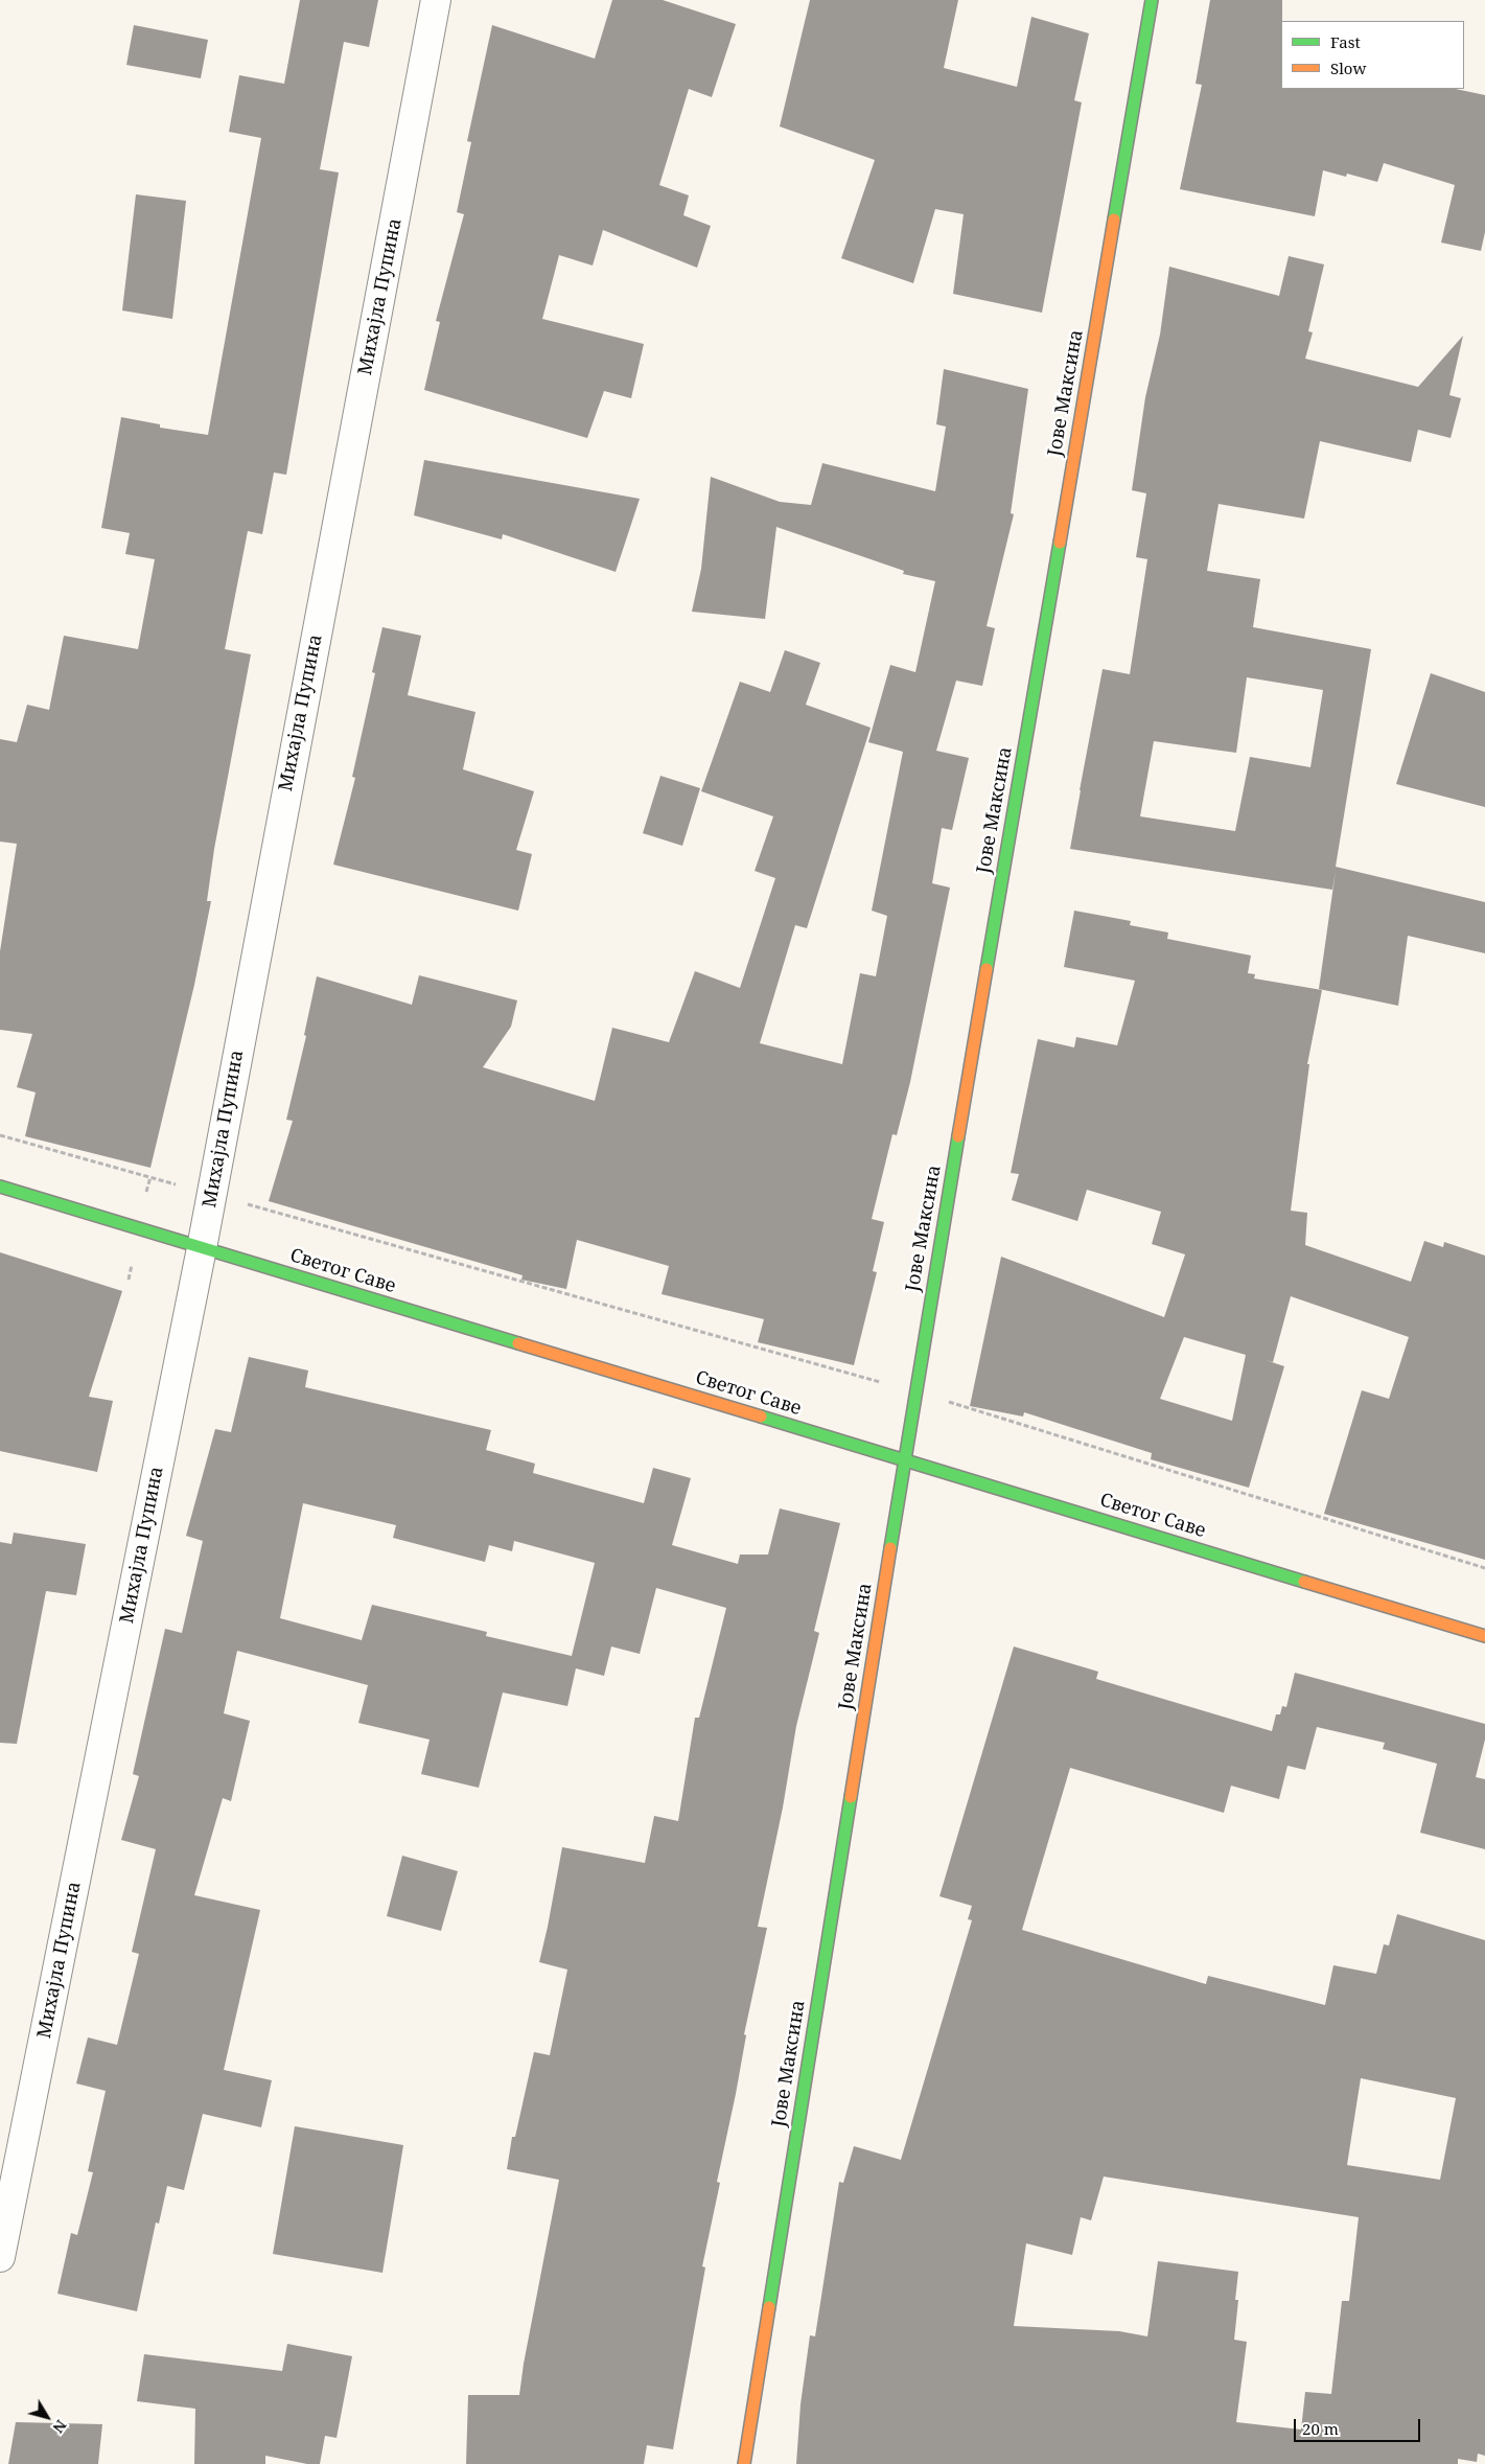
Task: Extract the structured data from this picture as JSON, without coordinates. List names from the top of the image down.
{
  "streets": {
    "street": ["Михајла Пупина", "Јове Максина", "Светог Саве"]
  },
  "crossings": [
    ["Михајла Пупина", "Светог Саве"],
    ["Јове Максина", "Светог Саве"]
  ],
  "legend": ["Fast", "Slow"],
  "scale_bar": "20 m",
  "north": "bottom right"
}
